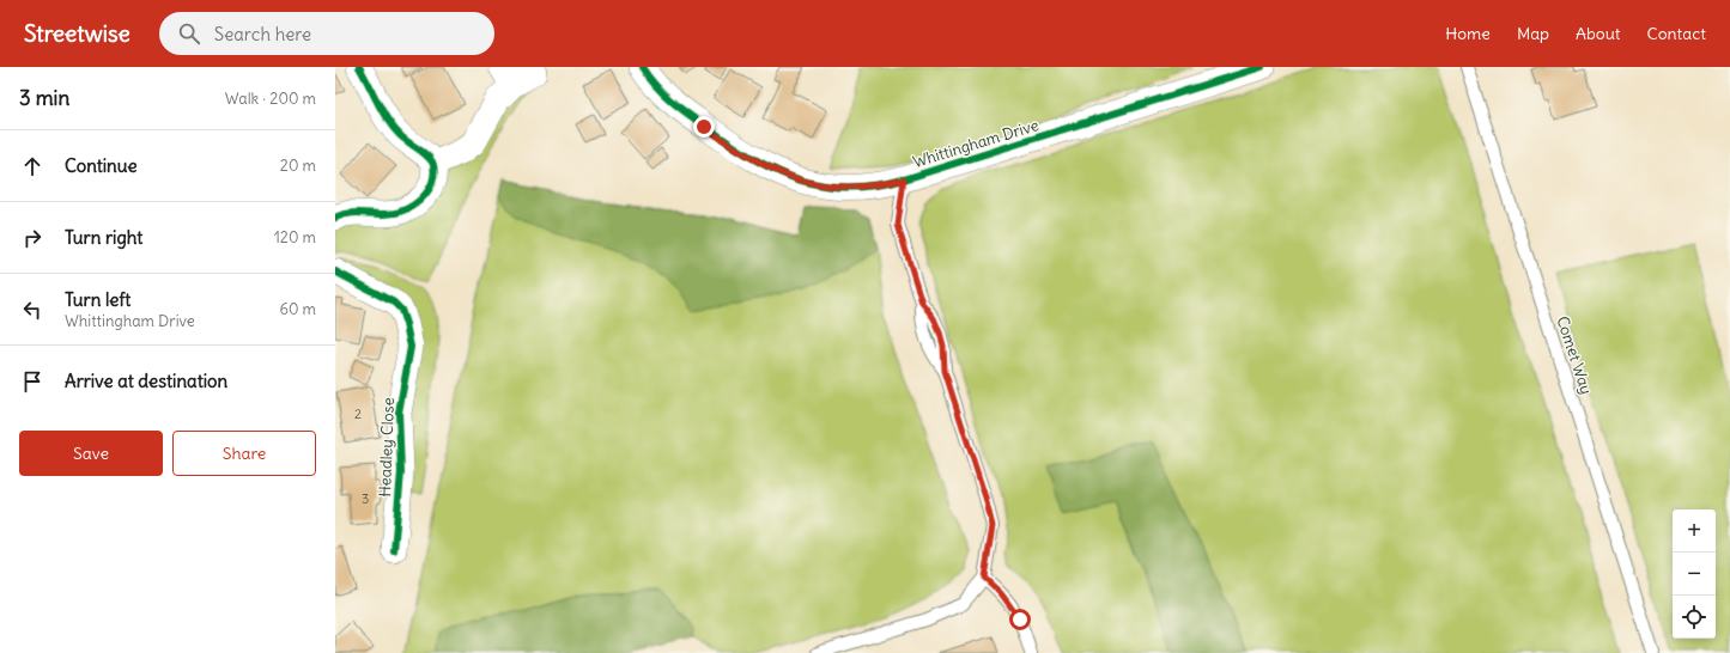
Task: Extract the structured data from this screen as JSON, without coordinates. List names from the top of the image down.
{
  "streets": {
    "street": ["Whittingham Drive", "Headley Close"],
    "lane": ["Comet Way"]
  },
  "house_numbers": ["2", "3"],
  "page": {
    "header": "Streetwise",
    "search": "Search here",
    "nav": [
      "Home",
      "Map",
      "About",
      "Contact"
    ],
    "heading": ["3 min", "Walk · 200 m"],
    "list": [
      ["Continue", "20 m"],
      ["Turn right", "120 m"],
      ["Turn left", "Whittingham Drive", "60 m"],
      "Arrive at destination"
    ],
    "buttons": ["Save", "Share"],
    "map_buttons": ["+", "−"]
  }
}
